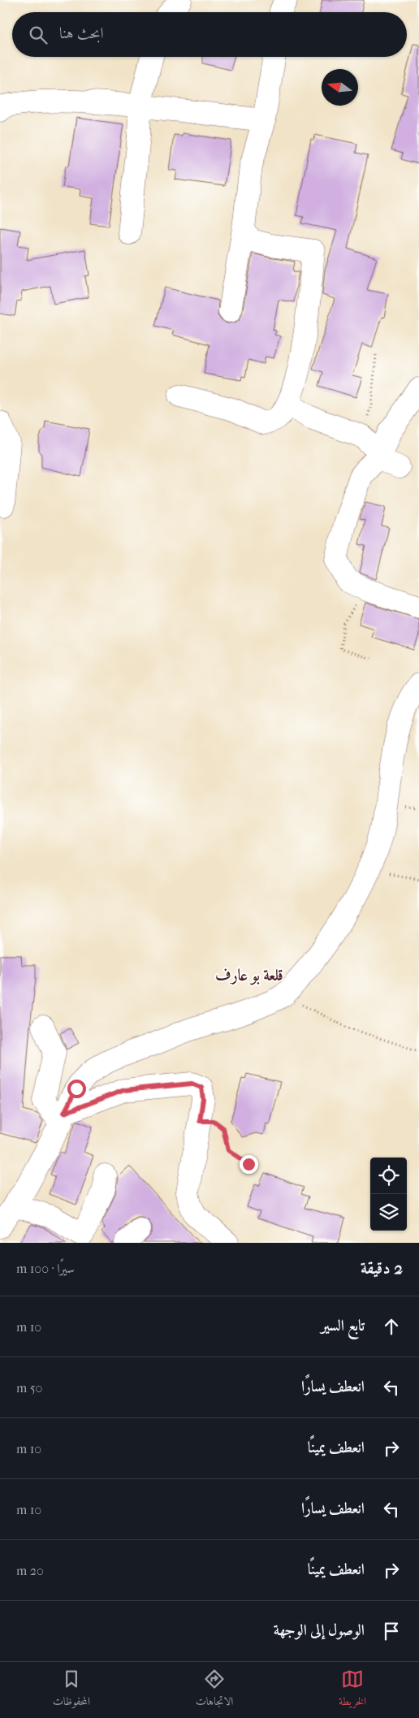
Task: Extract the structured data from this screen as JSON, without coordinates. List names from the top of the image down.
{
  "districts": ["قلعة بو عارف"],
  "north": "left",
  "page": {
    "search": "ابحث هنا",
    "heading": ["2 دقيقة", "سيرًا · 100 m"],
    "list": [
      ["تابع السير", "10 m"],
      ["انعطف يسارًا", "50 m"],
      ["انعطف يمينًا", "10 m"],
      ["انعطف يسارًا", "10 m"],
      ["انعطف يمينًا", "20 m"],
      "الوصول إلى الوجهة"
    ],
    "nav": ["الخريطة", "الاتجاهات", "المحفوظات"]
  }
}
